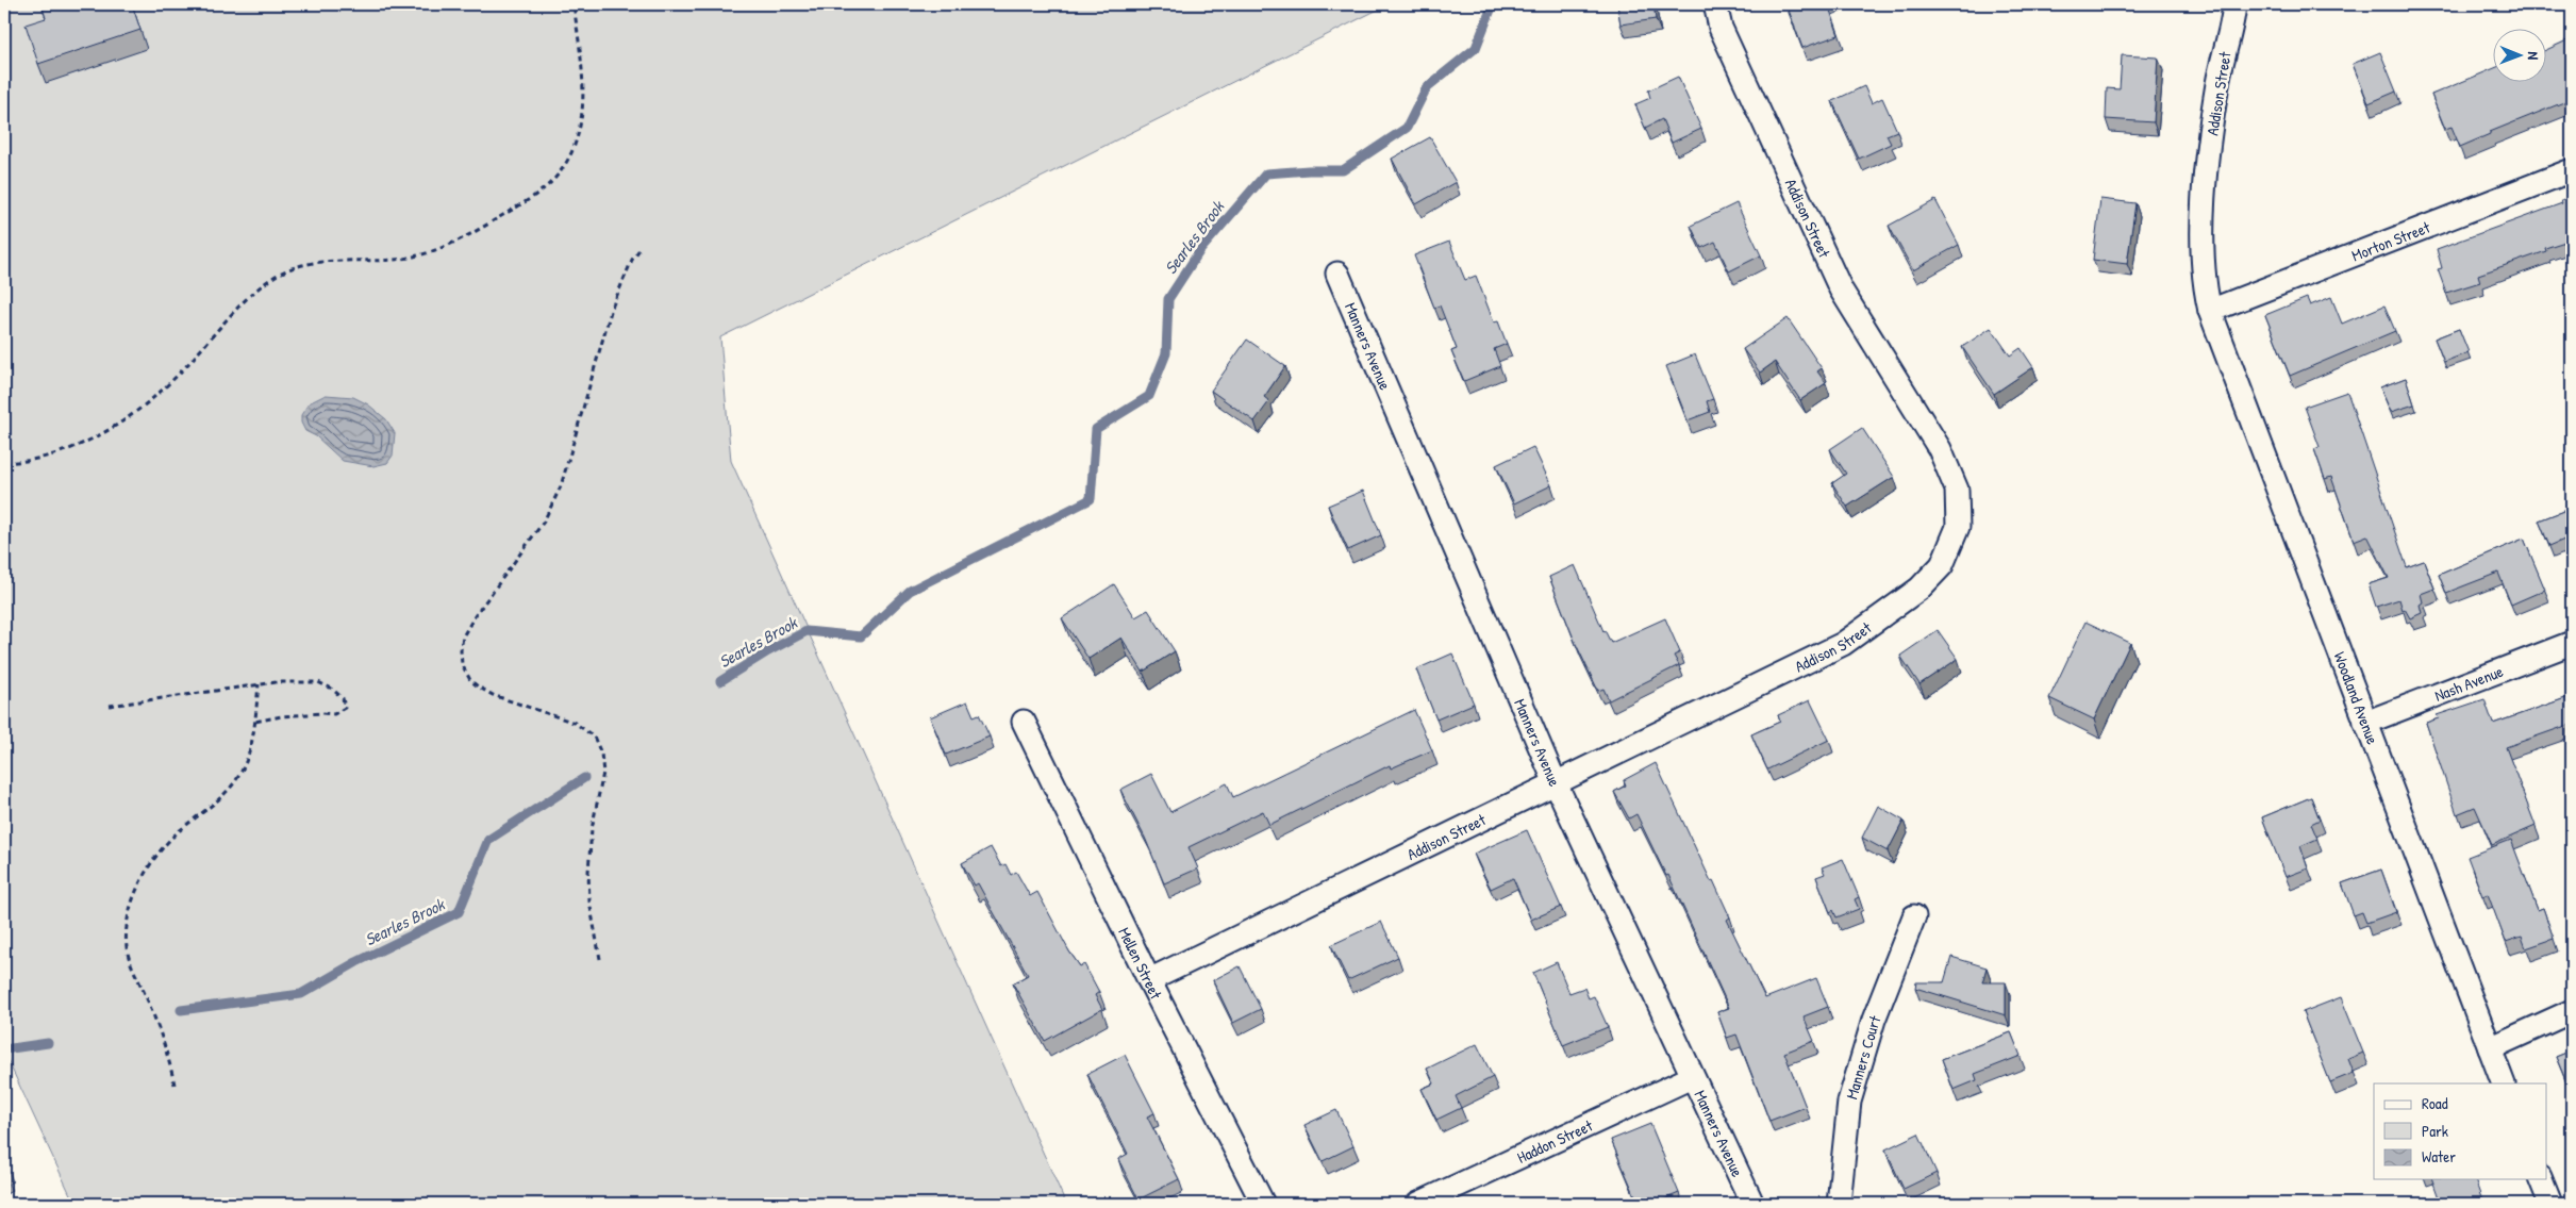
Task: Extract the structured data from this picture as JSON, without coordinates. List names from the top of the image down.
{
  "streets": {
    "street": [
      "Addison Street",
      "Morton Street",
      "Manners Avenue",
      "Nash Avenue",
      "Woodland Avenue",
      "Mellen Street",
      "Manners Court",
      "Haddon Street"
    ]
  },
  "crossings": [
    ["Addison Street", "Morton Street"],
    ["Addison Street", "Manners Avenue"],
    ["Addison Street", "Woodland Avenue"],
    ["Addison Street", "Mellen Street"],
    ["Morton Street", "Woodland Avenue"],
    ["Manners Avenue", "Haddon Street"],
    ["Nash Avenue", "Woodland Avenue"]
  ],
  "water": ["Searles Brook"],
  "legend": ["Road", "Park", "Water"],
  "north": "right"
}
